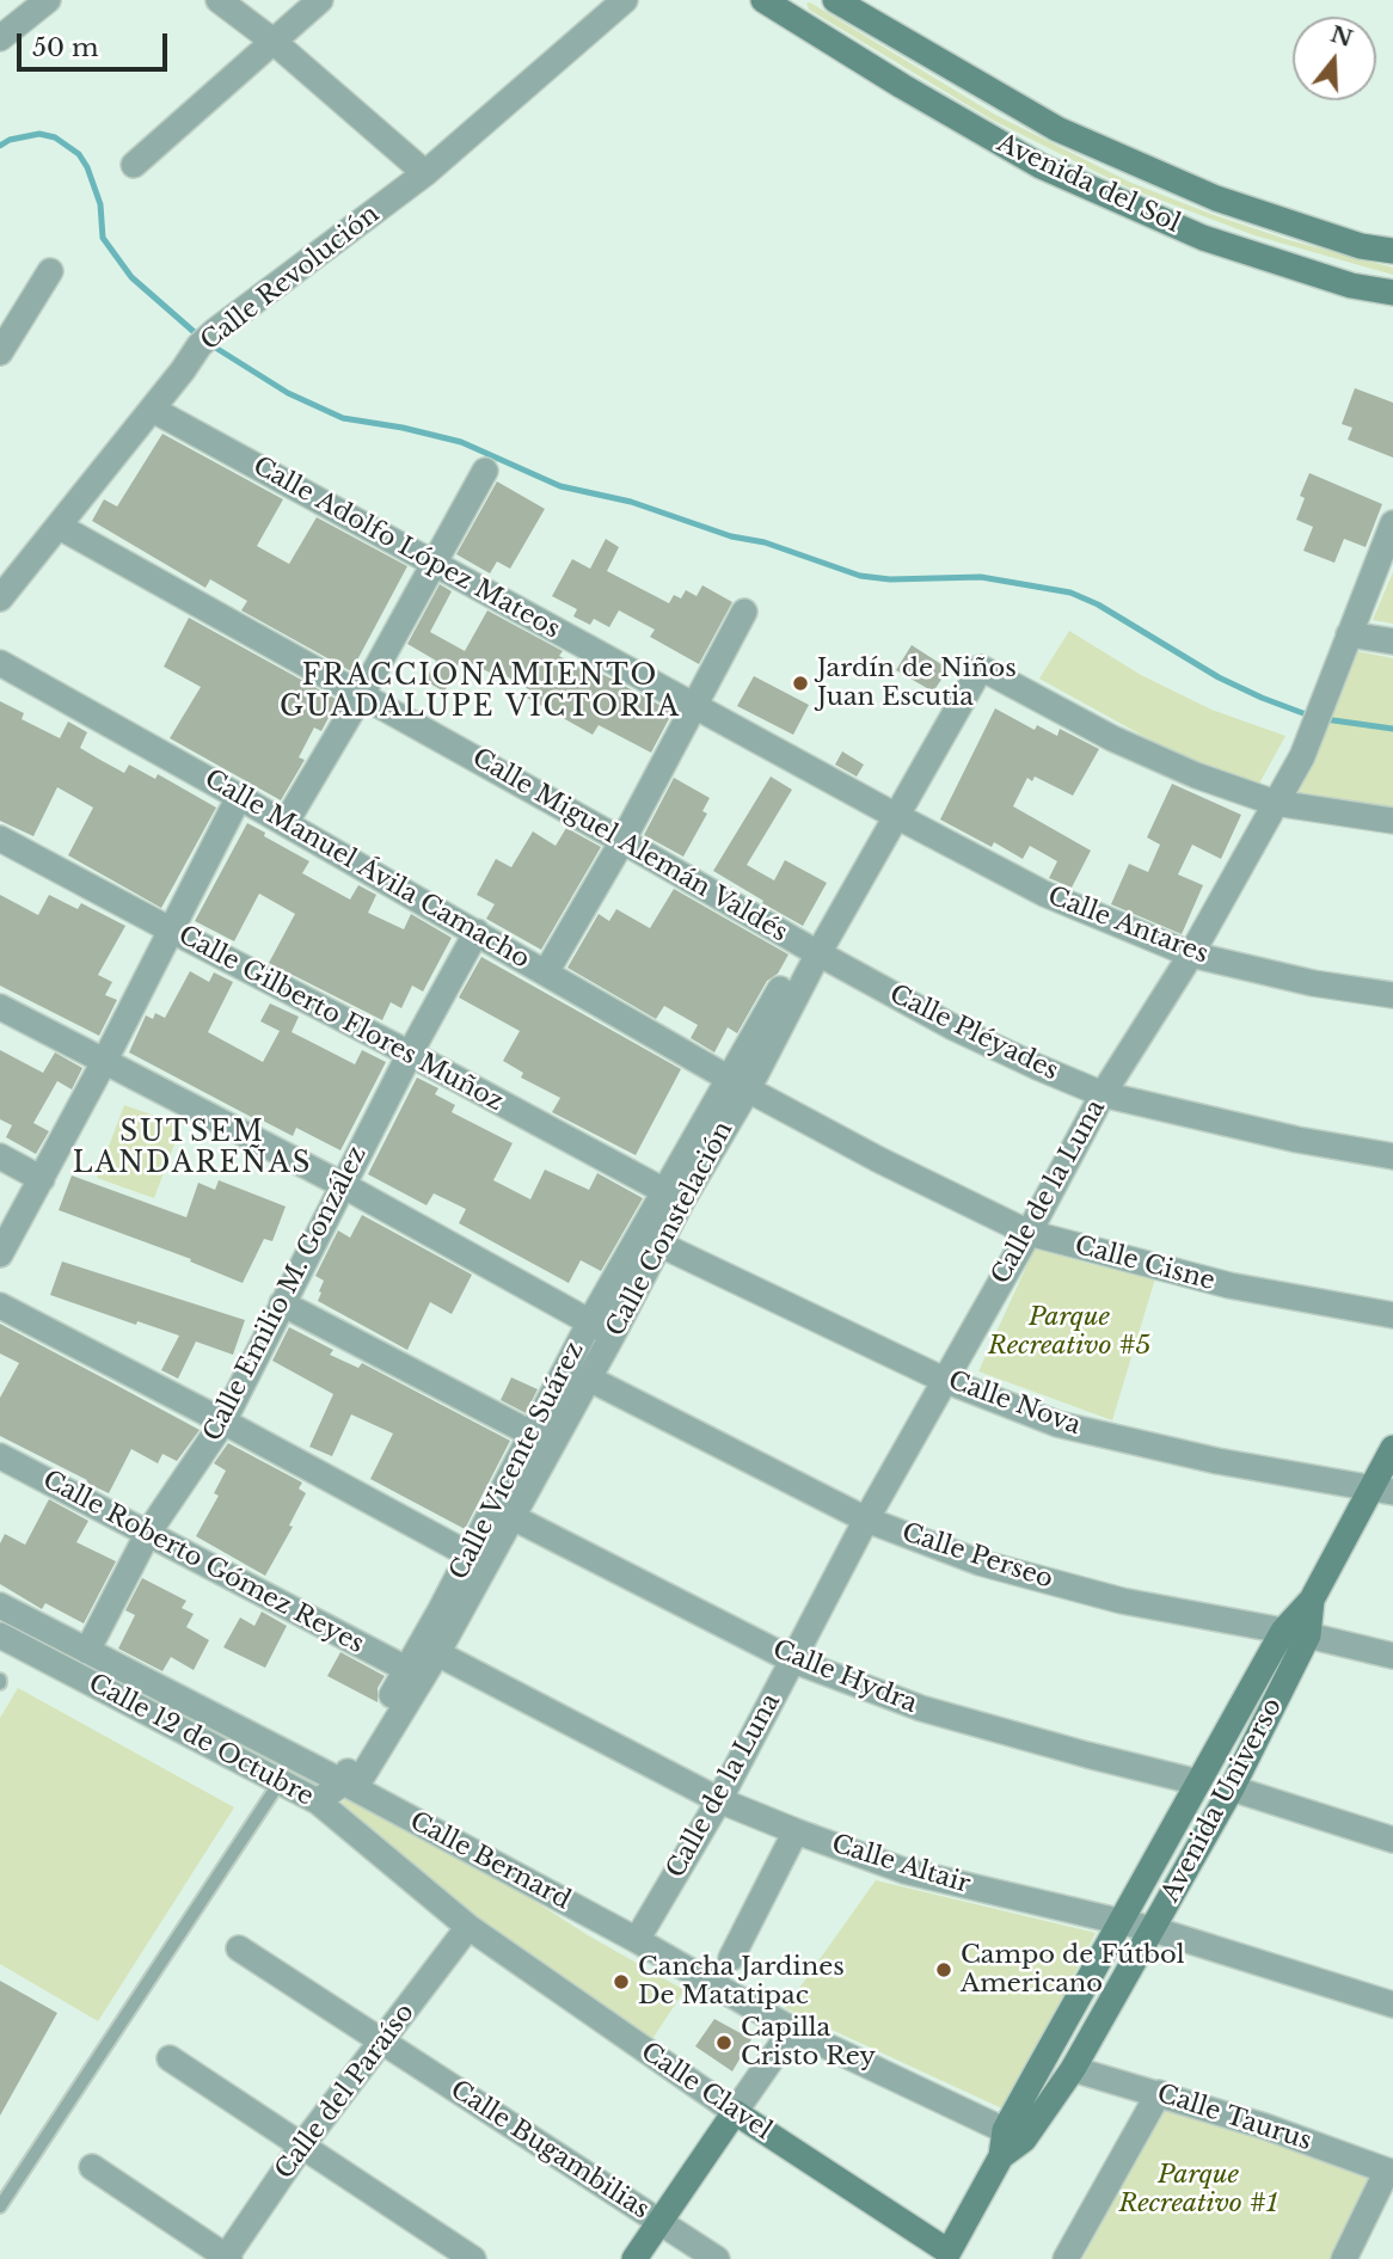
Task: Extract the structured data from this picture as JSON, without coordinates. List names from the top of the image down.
{
  "streets": {
    "street": [
      "Avenida del Sol",
      "Calle Revolución",
      "Calle Adolfo López Mateos",
      "Calle Miguel Alemán Valdés",
      "Calle Manuel Ávila Camacho",
      "Calle Antares",
      "Calle Gilberto Flores Muñoz",
      "Calle Pléyades",
      "Calle de la Luna",
      "Calle Constelación",
      "Calle Cisne",
      "Calle Emilio M. González",
      "Calle Nova",
      "Calle Vicente Suárez",
      "Calle Perseo",
      "Calle Roberto Gómez Reyes",
      "Calle Hydra",
      "Calle 12 de Octubre",
      "Avenida Universo",
      "Calle Bernard",
      "Calle Altair",
      "Calle del Paraíso",
      "Calle Clavel",
      "Calle Taurus",
      "Calle Bugambilias"
    ]
  },
  "crossings": [
    ["Calle Revolución", "Calle Adolfo López Mateos"],
    ["Calle Revolución", "Calle Miguel Alemán Valdés"],
    ["Calle Adolfo López Mateos", "Calle Antares"],
    ["Calle Adolfo López Mateos", "Calle Constelación"],
    ["Calle Miguel Alemán Valdés", "Calle Pléyades"],
    ["Calle Miguel Alemán Valdés", "Calle Constelación"],
    ["Calle Manuel Ávila Camacho", "Calle Constelación"],
    ["Calle Manuel Ávila Camacho", "Calle Cisne"],
    ["Calle Manuel Ávila Camacho", "Calle Emilio M. González"],
    ["Calle Antares", "Calle de la Luna"],
    ["Calle Antares", "Calle Constelación"],
    ["Calle Gilberto Flores Muñoz", "Calle Constelación"],
    ["Calle Gilberto Flores Muñoz", "Calle Emilio M. González"],
    ["Calle Gilberto Flores Muñoz", "Calle Vicente Suárez"],
    ["Calle Pléyades", "Calle de la Luna"],
    ["Calle Pléyades", "Calle Constelación"],
    ["Calle de la Luna", "Calle Constelación"],
    ["Calle de la Luna", "Calle Cisne"],
    ["Calle de la Luna", "Calle Nova"],
    ["Calle de la Luna", "Calle Perseo"],
    ["Calle de la Luna", "Calle Hydra"],
    ["Calle de la Luna", "Calle Bernard"],
    ["Calle de la Luna", "Calle Altair"],
    ["Calle Constelación", "Calle Cisne"],
    ["Calle Constelación", "Calle Nova"],
    ["Calle Constelación", "Calle Vicente Suárez"],
    ["Calle Constelación", "Calle Perseo"],
    ["Calle Constelación", "Calle Hydra"],
    ["Calle Emilio M. González", "Calle Roberto Gómez Reyes"],
    ["Calle Emilio M. González", "Calle 12 de Octubre"],
    ["Calle Nova", "Avenida Universo"],
    ["Calle Vicente Suárez", "Calle Roberto Gómez Reyes"],
    ["Calle Vicente Suárez", "Calle 12 de Octubre"],
    ["Calle Vicente Suárez", "Calle Bernard"],
    ["Calle Perseo", "Avenida Universo"],
    ["Calle Hydra", "Avenida Universo"],
    ["Calle 12 de Octubre", "Calle Bernard"],
    ["Calle 12 de Octubre", "Calle del Paraíso"],
    ["Calle 12 de Octubre", "Calle Clavel"],
    ["Avenida Universo", "Calle Altair"],
    ["Avenida Universo", "Calle Clavel"],
    ["Avenida Universo", "Calle Taurus"],
    ["Calle del Paraíso", "Calle Clavel"],
    ["Calle del Paraíso", "Calle Bugambilias"]
  ],
  "districts": ["FRACCIONAMIENTO GUADALUPE VICTORIA", "SUTSEM LANDAREÑAS"],
  "parks": ["Parque Recreativo #5", "Parque Recreativo #1"],
  "places": [
    "Jardín de Niños Juan Escutia",
    "Campo de Fútbol Americano",
    "Cancha Jardines De Matatipac",
    "Capilla Cristo Rey"
  ],
  "scale_bar": "50 m",
  "north": "top"
}
